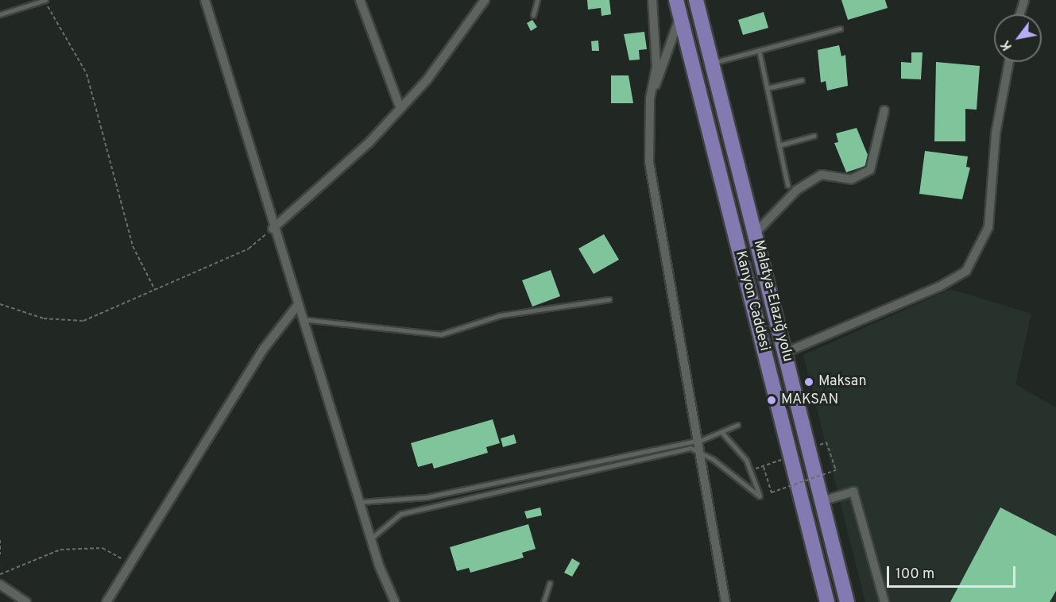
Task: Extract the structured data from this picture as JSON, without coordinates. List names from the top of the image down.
{
  "streets": {
    "highway": ["Kanyon Caddesi", "Malatya-Elazığ yolu"]
  },
  "places": ["Maksan", "MAKSAN"],
  "scale_bar": "100 m",
  "north": "bottom left"
}
